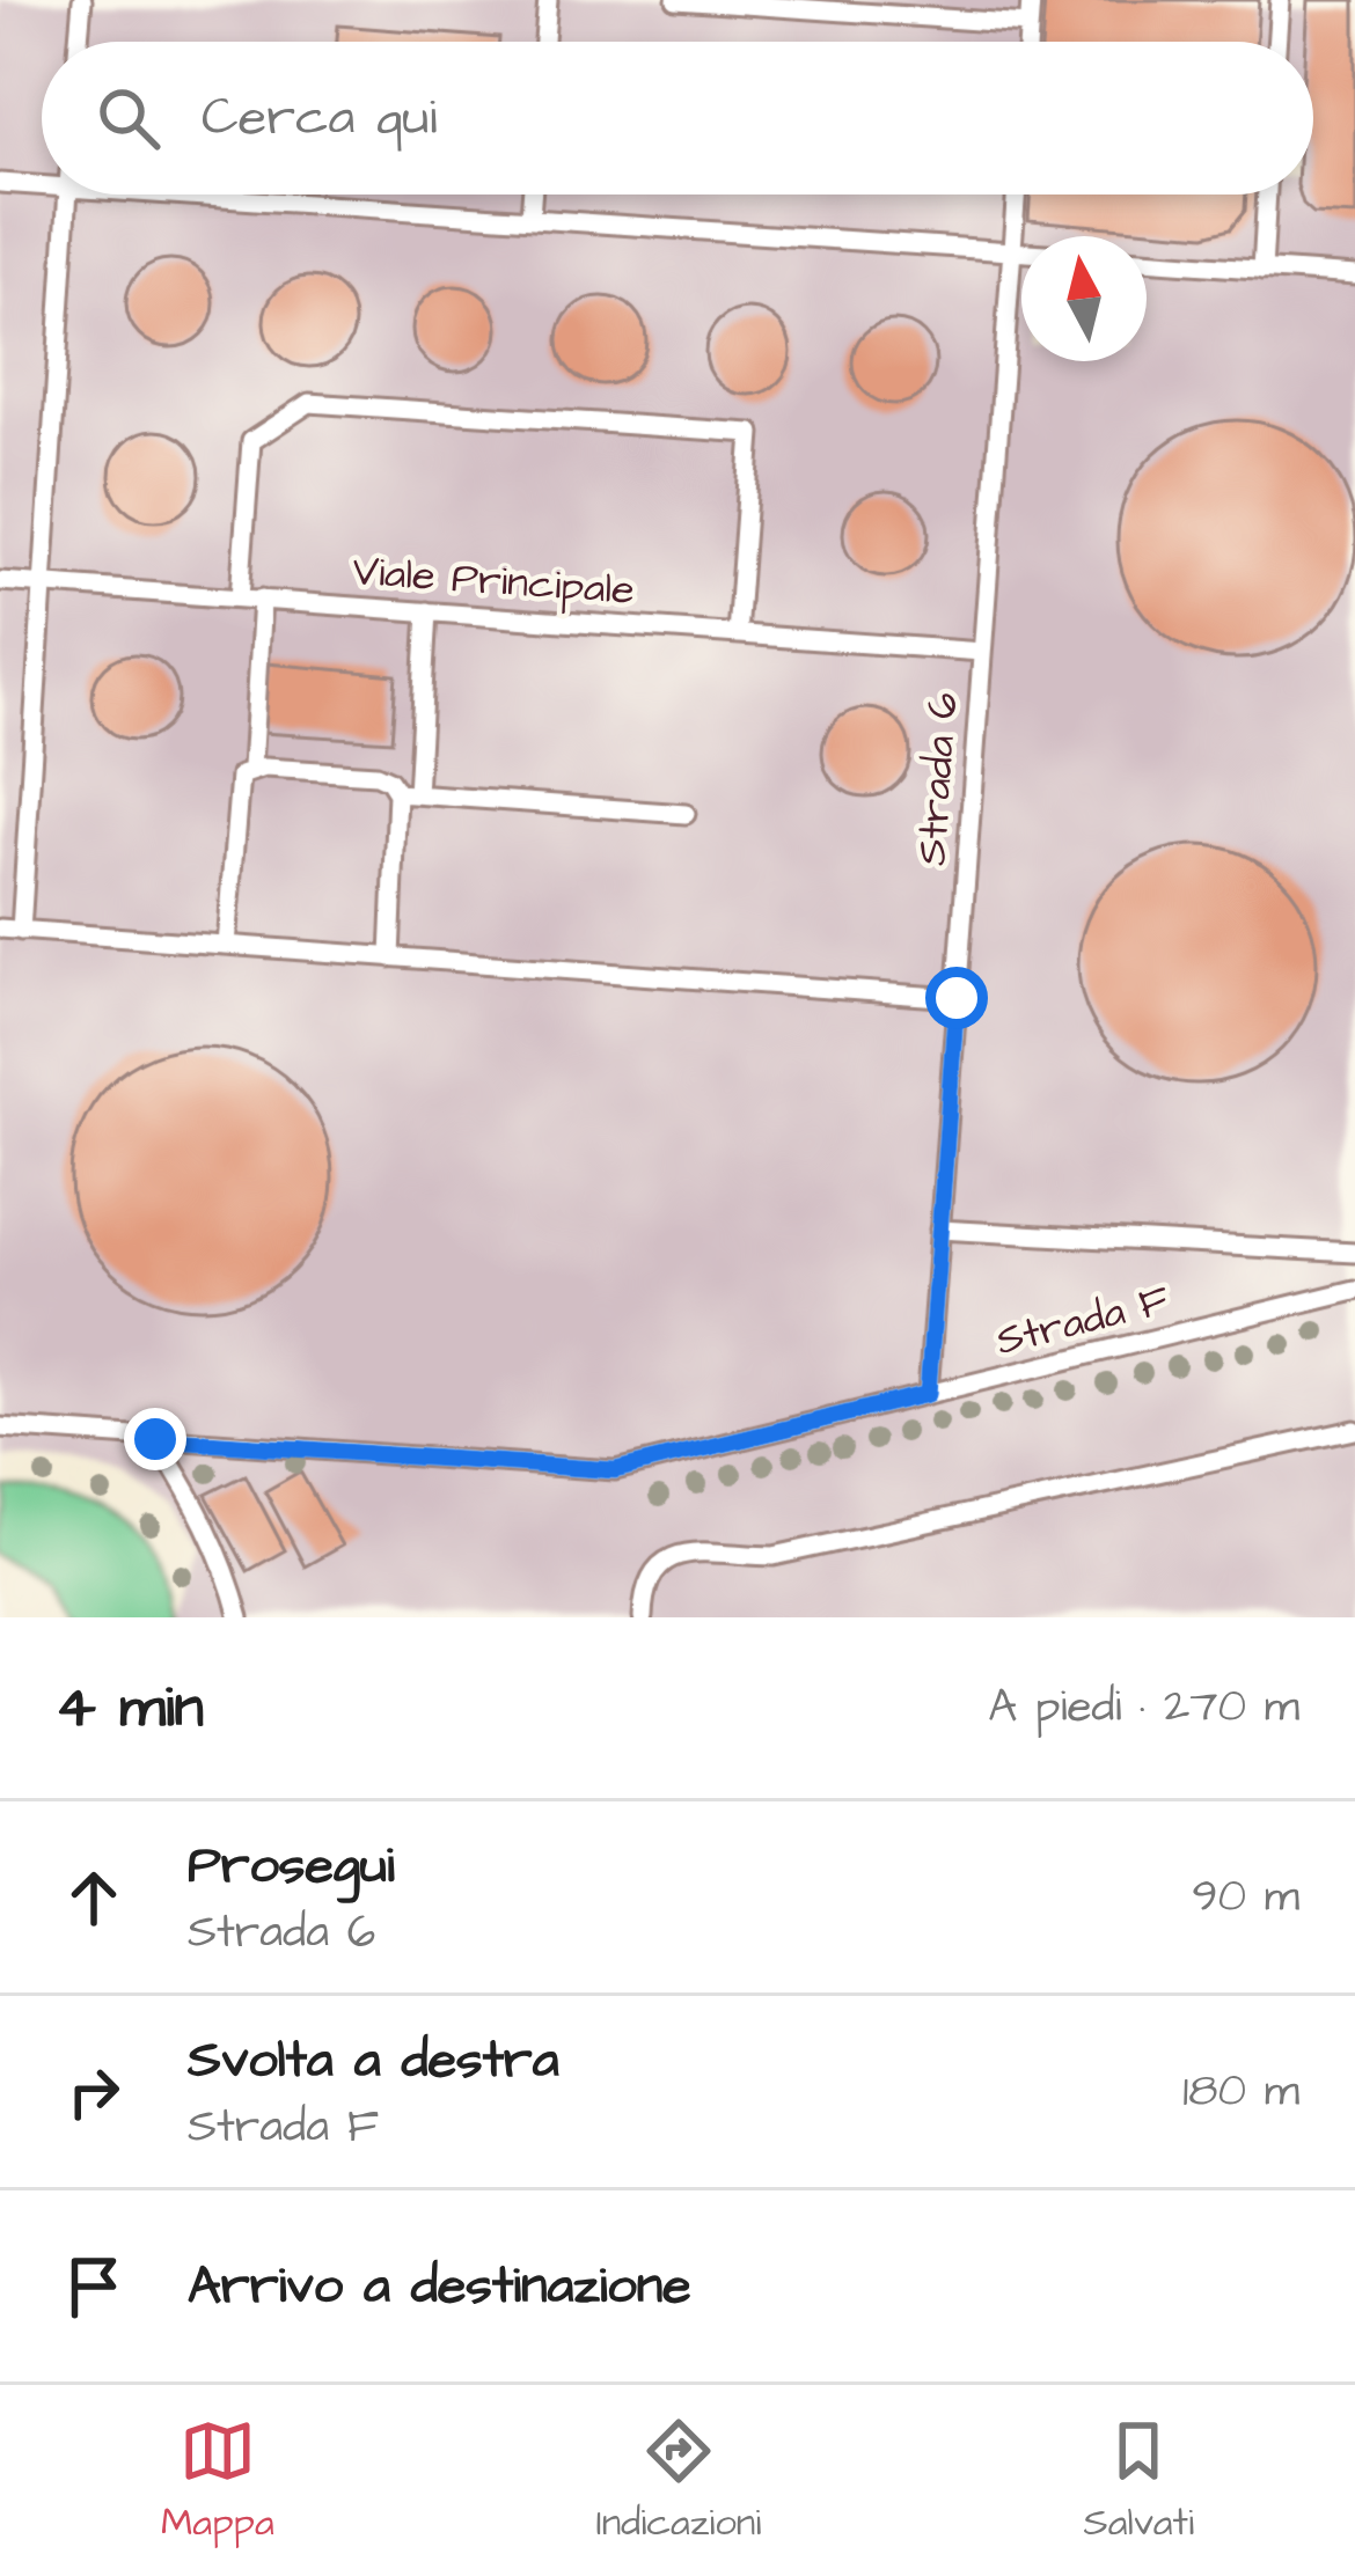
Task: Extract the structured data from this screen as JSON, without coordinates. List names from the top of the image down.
{
  "streets": {
    "lane": ["Viale Principale", "Strada 6", "Strada F"]
  },
  "crossings": [
    ["Viale Principale", "Strada 6"],
    ["Strada 6", "Strada F"]
  ],
  "north": "top",
  "page": {
    "search": "Cerca qui",
    "heading": ["4 min", "A piedi · 270 m"],
    "list": [
      ["Prosegui", "Strada 6", "90 m"],
      ["Svolta a destra", "Strada F", "180 m"],
      "Arrivo a destinazione"
    ],
    "nav": ["Mappa", "Indicazioni", "Salvati"]
  }
}
